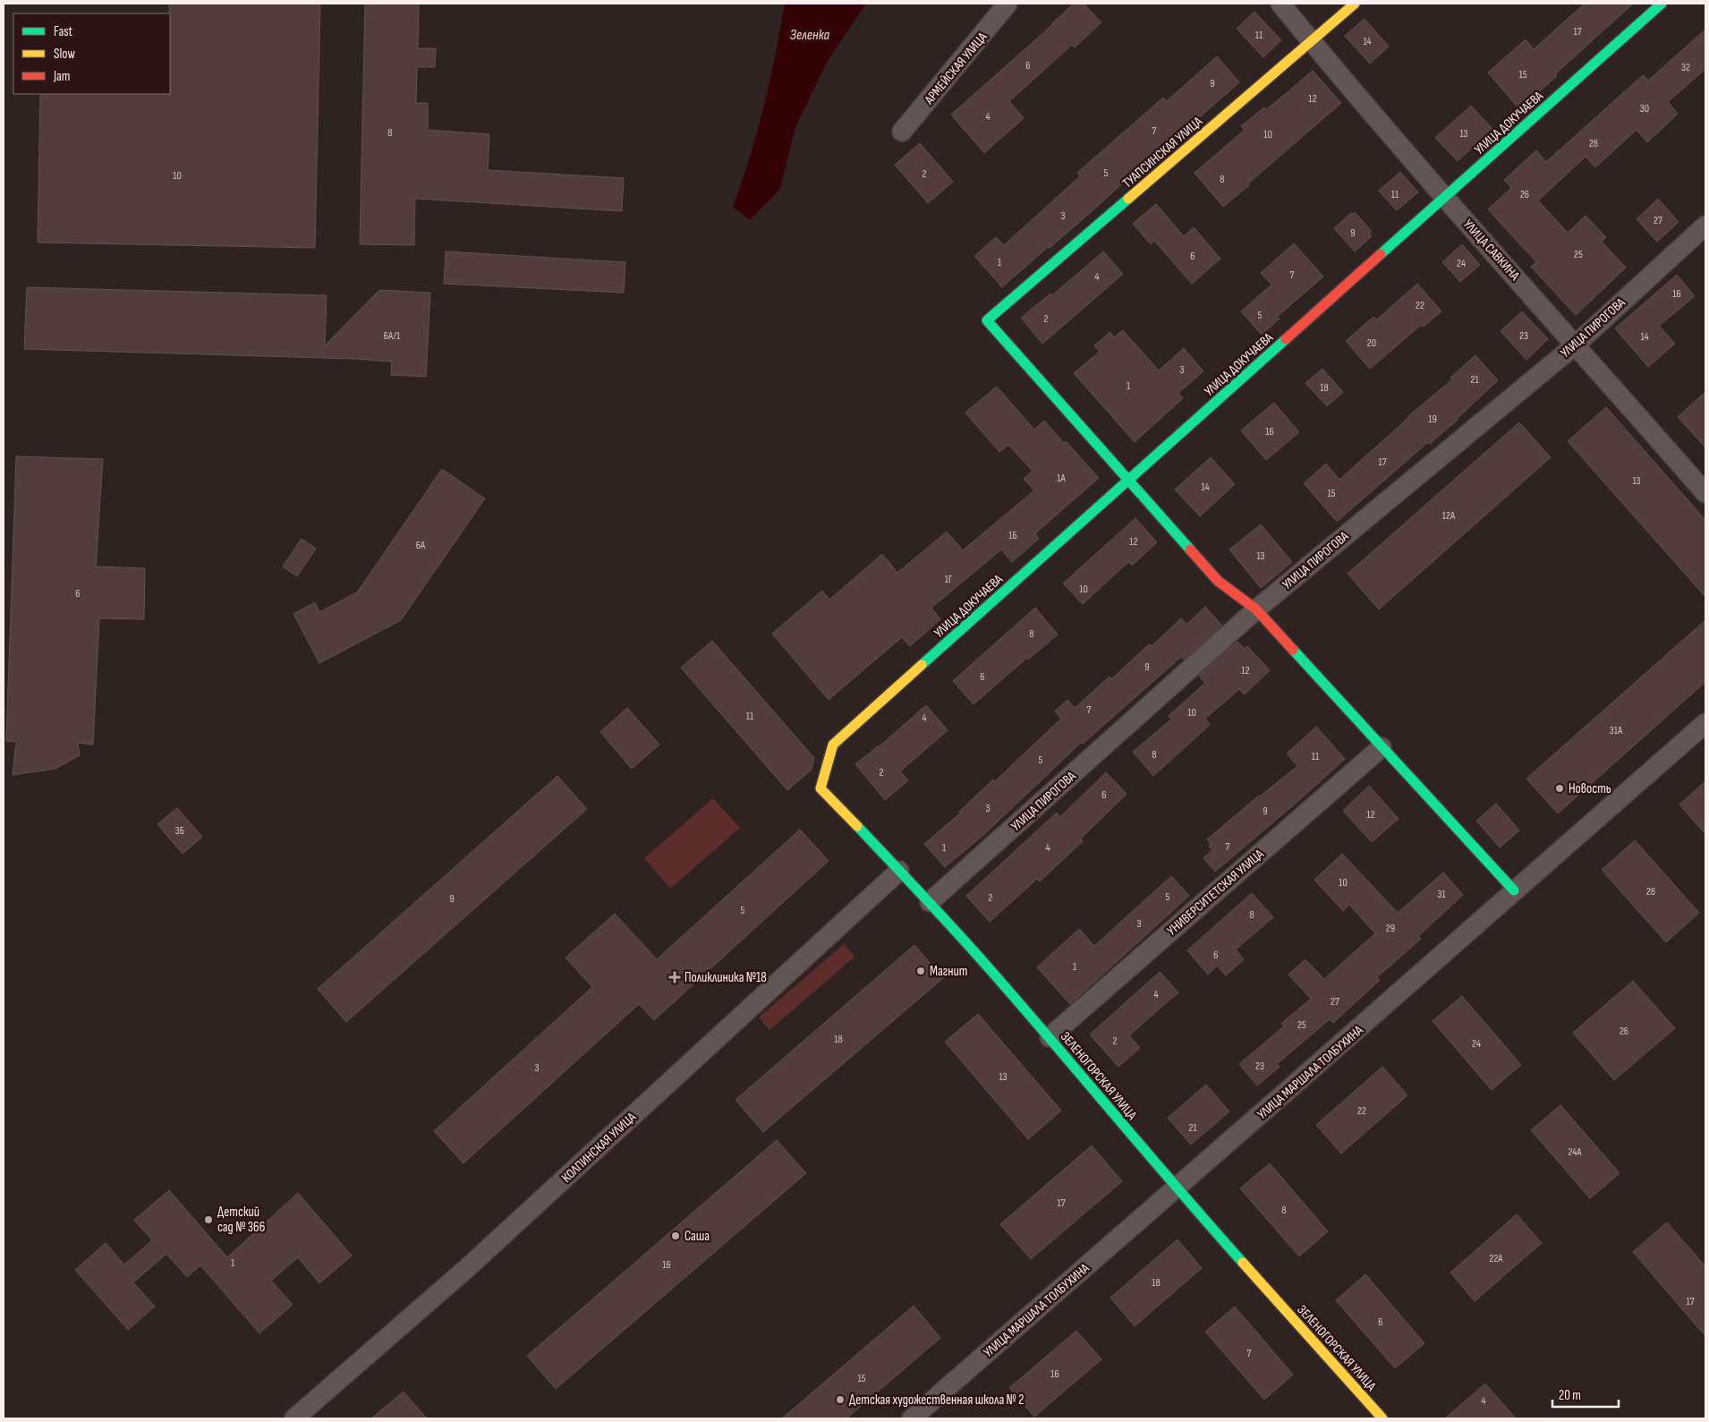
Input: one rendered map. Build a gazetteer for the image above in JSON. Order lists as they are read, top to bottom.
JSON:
{
  "streets": {
    "street": [
      "АРМЕЙСКАЯ УЛИЦА",
      "УЛИЦА ДОКУЧАЕВА",
      "ТУАПСИНСКАЯ УЛИЦА",
      "УЛИЦА САВКИНА",
      "УЛИЦА ПИРОГОВА",
      "УНИВЕРСИТЕТСКАЯ УЛИЦА",
      "УЛИЦА МАРШАЛА ТОЛБУХИНА",
      "ЗЕЛЕНОГОРСКАЯ УЛИЦА",
      "КОЛПИНСКАЯ УЛИЦА"
    ]
  },
  "crossings": [
    ["УЛИЦА ДОКУЧАЕВА", "ТУАПСИНСКАЯ УЛИЦА"],
    ["УЛИЦА ДОКУЧАЕВА", "УЛИЦА САВКИНА"],
    ["УЛИЦА ДОКУЧАЕВА", "ЗЕЛЕНОГОРСКАЯ УЛИЦА"],
    ["ТУАПСИНСКАЯ УЛИЦА", "УЛИЦА САВКИНА"],
    ["УЛИЦА САВКИНА", "УЛИЦА ПИРОГОВА"],
    ["УЛИЦА ПИРОГОВА", "ЗЕЛЕНОГОРСКАЯ УЛИЦА"],
    ["УНИВЕРСИТЕТСКАЯ УЛИЦА", "ЗЕЛЕНОГОРСКАЯ УЛИЦА"],
    ["УЛИЦА МАРШАЛА ТОЛБУХИНА", "ЗЕЛЕНОГОРСКАЯ УЛИЦА"],
    ["ЗЕЛЕНОГОРСКАЯ УЛИЦА", "КОЛПИНСКАЯ УЛИЦА"]
  ],
  "water": ["Зеленка"],
  "places": {
    "other": [
      "Новость",
      "Магнит",
      "Детский сад № 366",
      "Саша",
      "Детская художественная школа № 2"
    ],
    "health": ["Поликлиника №18"]
  },
  "house_numbers": [
    "17",
    "11",
    "14",
    "6",
    "32",
    "15",
    "9",
    "12",
    "30",
    "4",
    "7",
    "8",
    "13",
    "10",
    "28",
    "5",
    "2",
    "10",
    "8",
    "11",
    "26",
    "3",
    "27",
    "9",
    "25",
    "6",
    "1",
    "24",
    "7",
    "4",
    "16",
    "22",
    "5",
    "2",
    "6А/1",
    "23",
    "14",
    "20",
    "3",
    "21",
    "1",
    "18",
    "19",
    "16",
    "17",
    "1А",
    "13",
    "14",
    "15",
    "12А",
    "1Б",
    "12",
    "6А",
    "13",
    "1Г",
    "10",
    "6",
    "8",
    "9",
    "12",
    "6",
    "7",
    "10",
    "11",
    "4",
    "31А",
    "8",
    "11",
    "5",
    "2",
    "6",
    "3",
    "9",
    "12",
    "3Б",
    "7",
    "1",
    "4",
    "10",
    "28",
    "31",
    "5",
    "2",
    "9",
    "5",
    "8",
    "3",
    "29",
    "6",
    "1",
    "4",
    "27",
    "25",
    "26",
    "18",
    "2",
    "24",
    "23",
    "3",
    "13",
    "22",
    "21",
    "24А",
    "17",
    "8",
    "22А",
    "1",
    "16",
    "18",
    "17",
    "6",
    "7",
    "16",
    "15",
    "4"
  ],
  "legend": ["Fast", "Slow", "Jam"],
  "scale_bar": "20 m"
}
